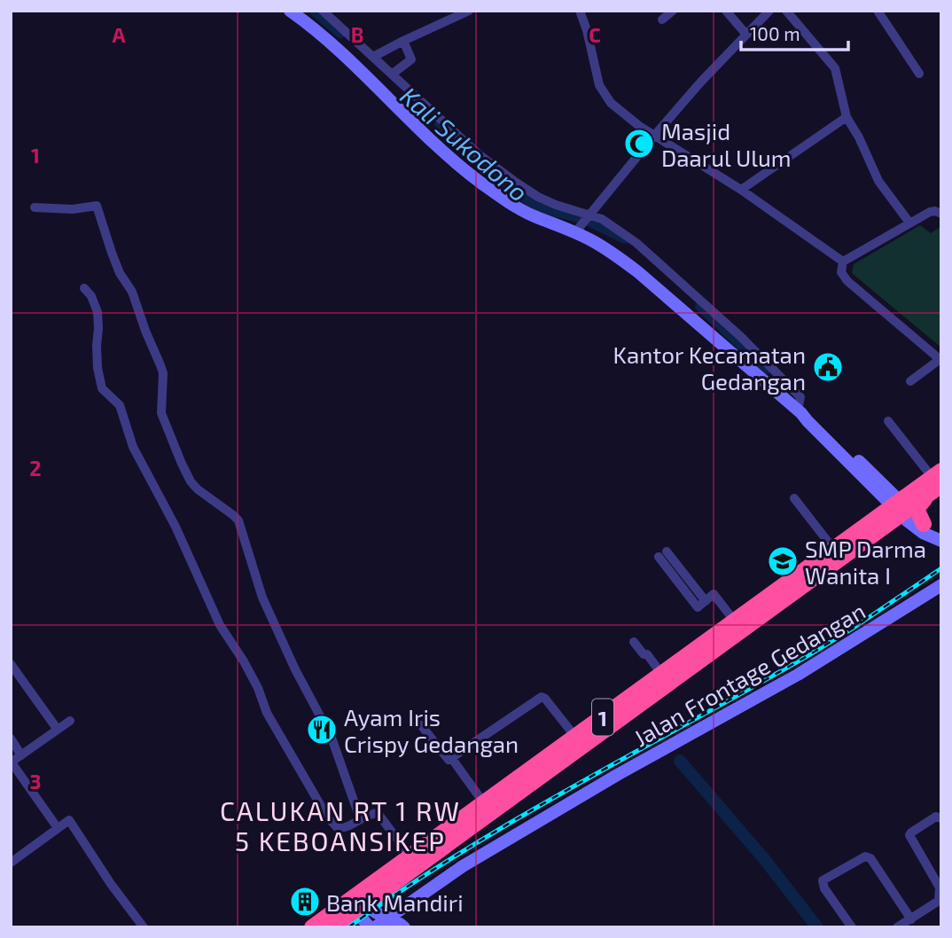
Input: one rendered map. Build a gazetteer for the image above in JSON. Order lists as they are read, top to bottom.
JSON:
{
  "streets": {
    "highway": ["1"],
    "street": ["Jalan Frontage Gedangan"]
  },
  "districts": ["CALUKAN RT 1 RW 5 KEBOANSIKEP"],
  "water": ["Kali Sukodono"],
  "places": {
    "mosque": ["Masjid Daarul Ulum"],
    "public building": ["Kantor Kecamatan Gedangan"],
    "school or university": ["SMP Darma Wanita I"],
    "restaurant": ["Ayam Iris Crispy Gedangan"],
    "building": ["Bank Mandiri"]
  },
  "scale_bar": "100 m",
  "grid": {
    "columns": ["A", "B", "C"],
    "rows": ["1", "2", "3"]
  }
}
